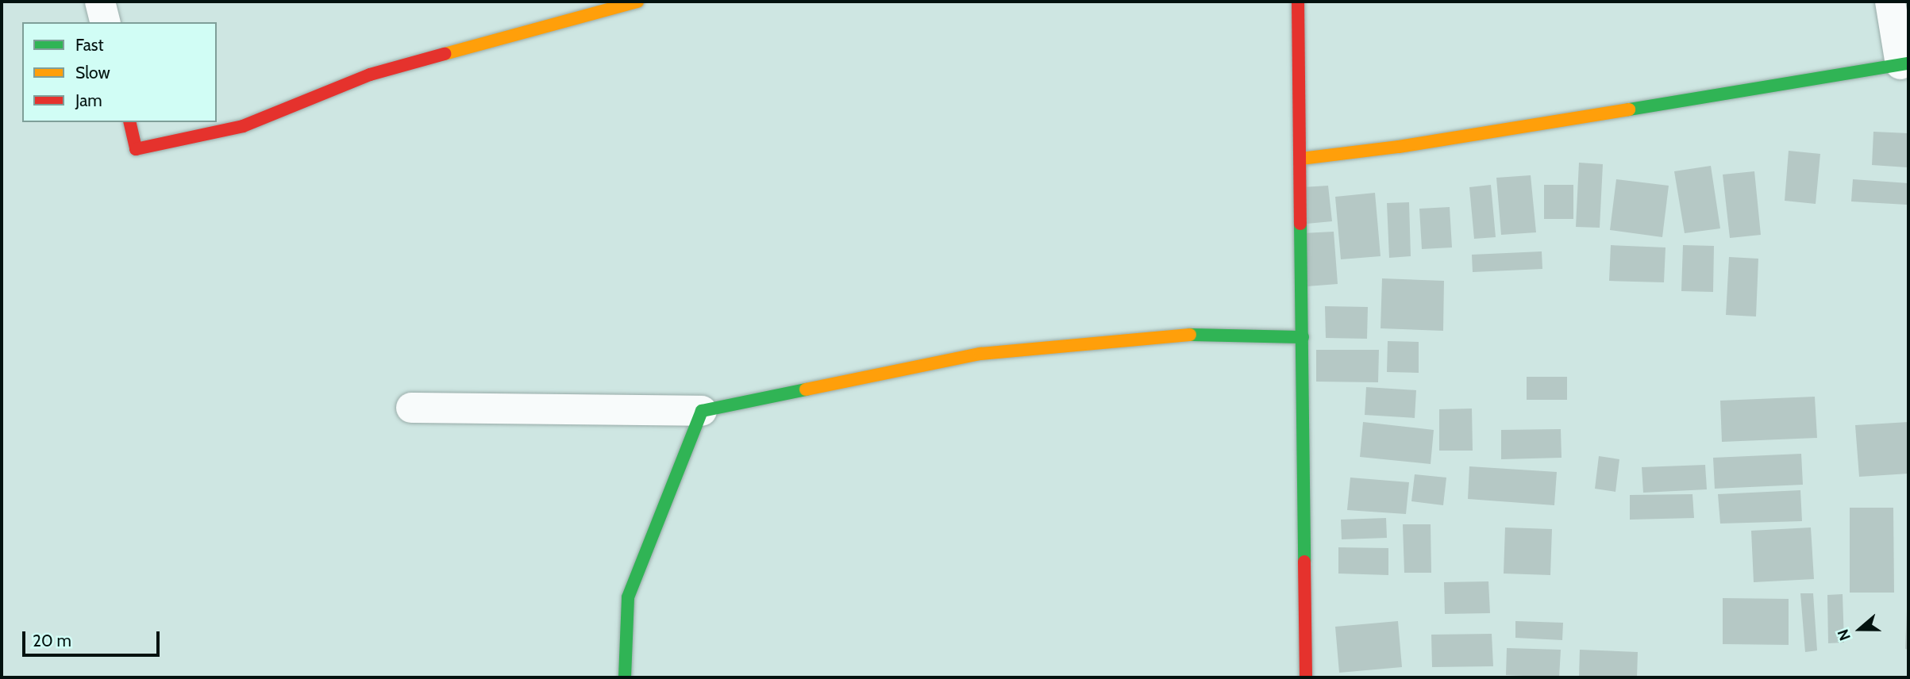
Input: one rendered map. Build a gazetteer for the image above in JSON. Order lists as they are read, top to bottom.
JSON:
{
  "legend": ["Fast", "Slow", "Jam"],
  "scale_bar": "20 m",
  "north": "left"
}
